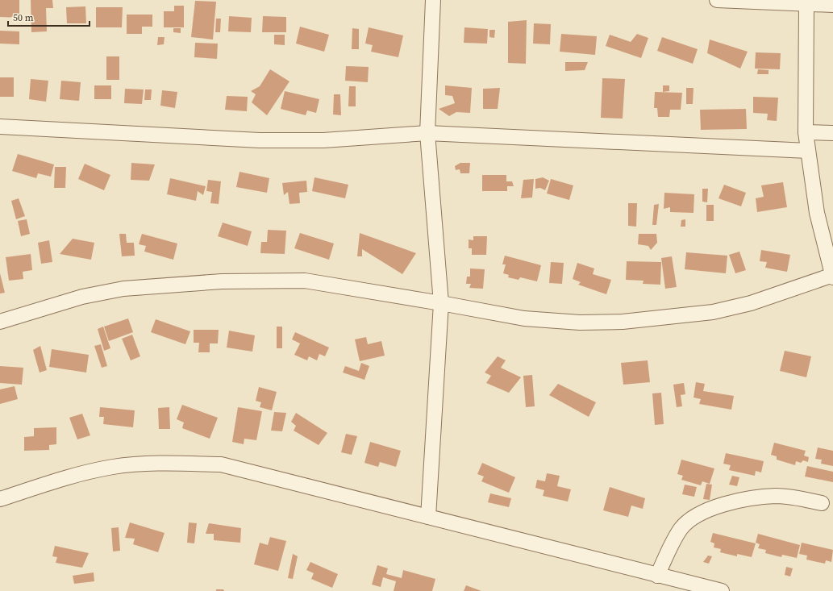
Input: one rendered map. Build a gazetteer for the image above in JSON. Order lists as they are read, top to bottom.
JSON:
{
  "scale_bar": "50 m"
}
